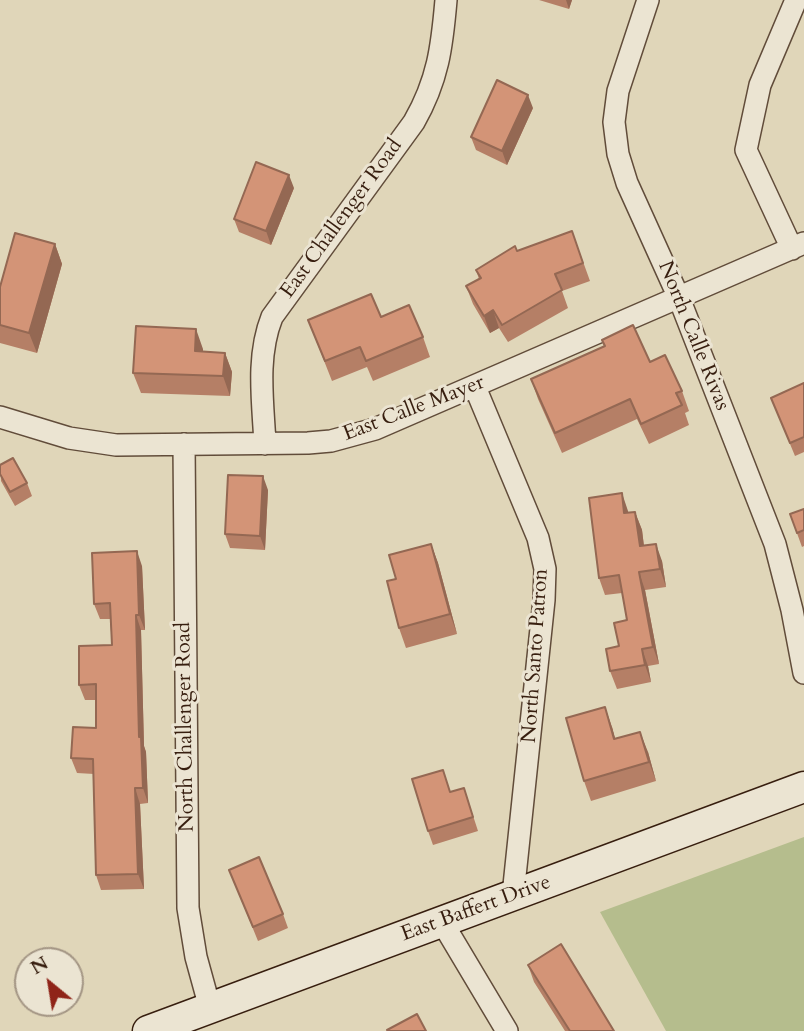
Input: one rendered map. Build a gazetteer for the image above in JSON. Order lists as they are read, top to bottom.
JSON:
{
  "streets": {
    "street": [
      "East Challenger Road",
      "North Calle Rivas",
      "East Calle Mayer",
      "North Santo Patron",
      "North Challenger Road",
      "East Baffert Drive"
    ]
  },
  "crossings": [
    ["East Challenger Road", "East Calle Mayer"],
    ["North Calle Rivas", "East Calle Mayer"],
    ["East Calle Mayer", "North Santo Patron"],
    ["East Calle Mayer", "North Challenger Road"],
    ["North Santo Patron", "East Baffert Drive"],
    ["North Challenger Road", "East Baffert Drive"]
  ],
  "north": "top left"
}
